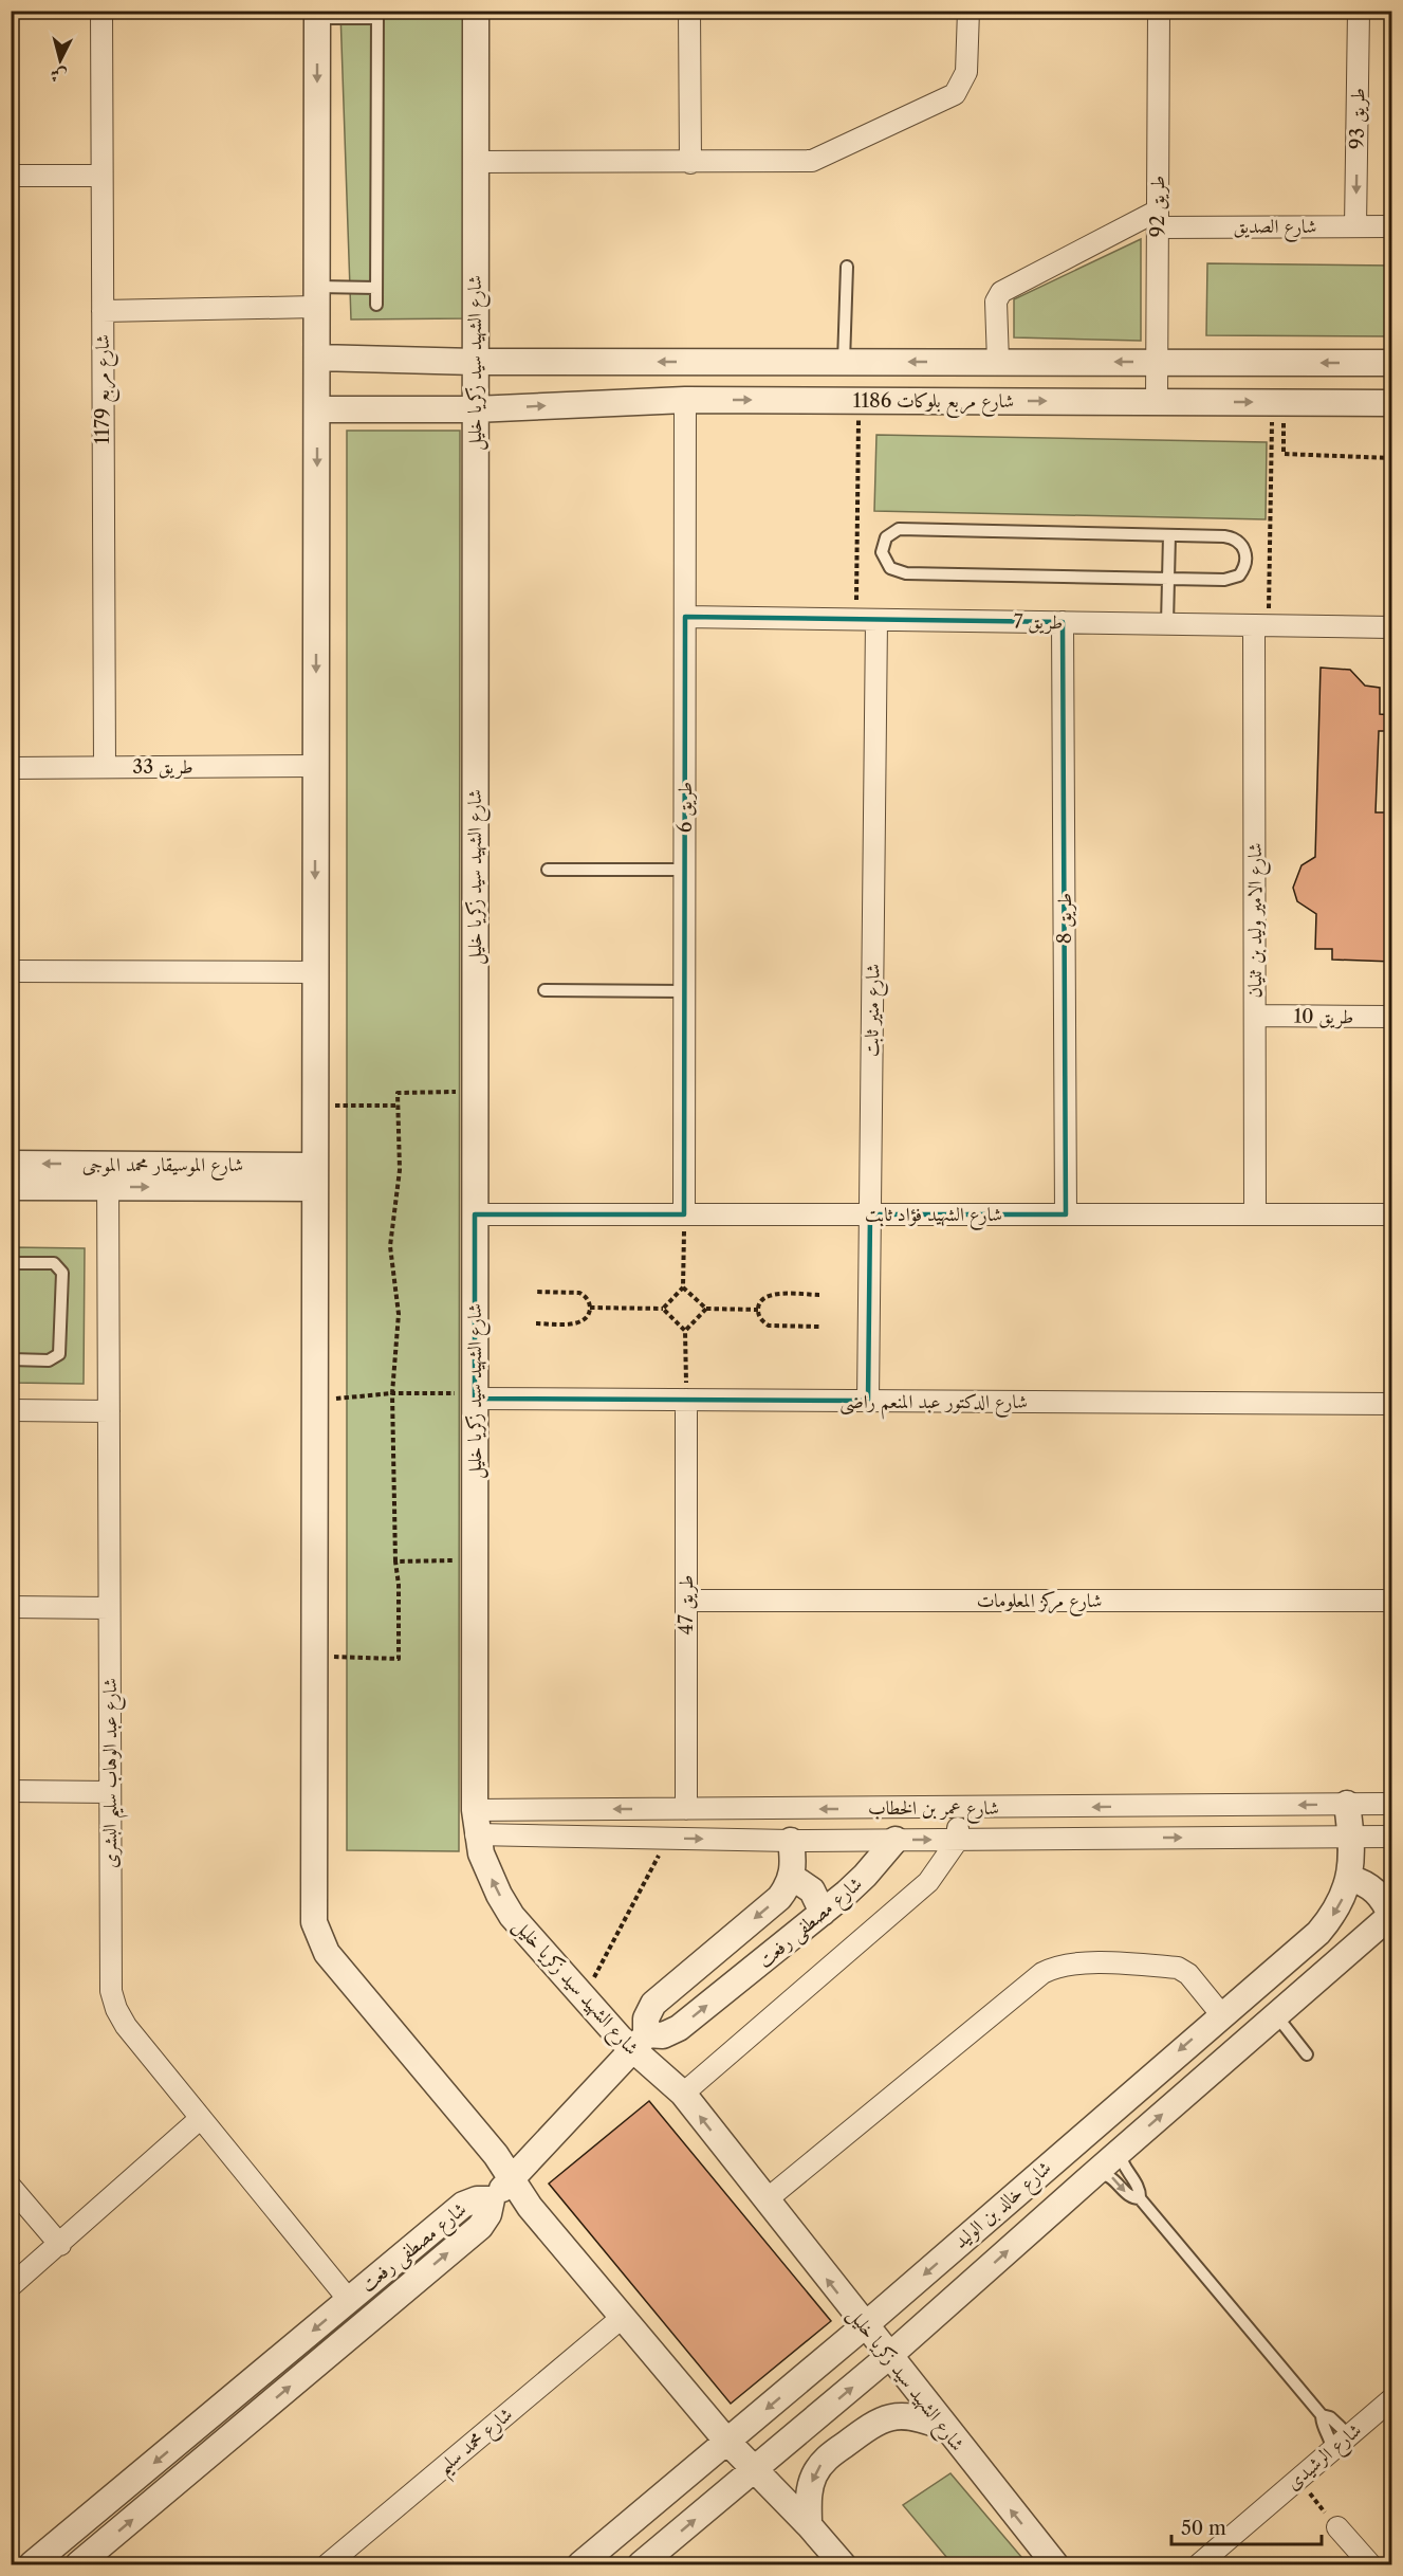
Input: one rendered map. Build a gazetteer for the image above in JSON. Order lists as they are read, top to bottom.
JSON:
{
  "streets": {
    "street": [
      "طريق 93",
      "طريق 92",
      "شارع الصديق",
      "شارع الشهيد سيد زكريا خليل",
      "شارع مربع 1179",
      "شارع مربع بلوكات 1186",
      "طريق 7",
      "طريق 33",
      "طريق 6",
      "طريق 8",
      "شارع الامير وليد بن ثنيان",
      "شارع منير ثابت",
      "طريق 10",
      "شارع الموسيقار محمد الموجى",
      "شارع الشهيد فؤاد ثابت",
      "شارع الدكتور عبد المنعم راضى",
      "شارع مركز المعلومات",
      "طريق 47",
      "شارع عبد الوهاب سليم البشرى",
      "شارع عمر بن الخطاب",
      "شارع مصطفى رفعت",
      "شارع خالد بن الوليد",
      "شارع محمد سليم",
      "شارع الرشيدى"
    ]
  },
  "crossings": [
    ["طريق 93", "شارع الصديق"],
    ["طريق 92", "شارع الصديق"],
    ["طريق 92", "شارع مربع بلوكات 1186"],
    ["شارع الشهيد سيد زكريا خليل", "شارع مربع بلوكات 1186"],
    ["شارع الشهيد سيد زكريا خليل", "شارع الشهيد فؤاد ثابت"],
    ["شارع الشهيد سيد زكريا خليل", "شارع الدكتور عبد المنعم راضى"],
    ["شارع الشهيد سيد زكريا خليل", "شارع عمر بن الخطاب"],
    ["شارع الشهيد سيد زكريا خليل", "شارع مصطفى رفعت"],
    ["شارع الشهيد سيد زكريا خليل", "شارع خالد بن الوليد"],
    ["شارع مربع 1179", "طريق 33"],
    ["شارع مربع بلوكات 1186", "طريق 6"],
    ["طريق 7", "طريق 6"],
    ["طريق 7", "طريق 8"],
    ["طريق 7", "شارع الامير وليد بن ثنيان"],
    ["طريق 7", "شارع منير ثابت"],
    ["طريق 6", "شارع الشهيد فؤاد ثابت"],
    ["طريق 8", "شارع الشهيد فؤاد ثابت"],
    ["شارع الامير وليد بن ثنيان", "طريق 10"],
    ["شارع الامير وليد بن ثنيان", "شارع الشهيد فؤاد ثابت"],
    ["شارع منير ثابت", "شارع الشهيد فؤاد ثابت"],
    ["شارع منير ثابت", "شارع الدكتور عبد المنعم راضى"],
    ["شارع الموسيقار محمد الموجى", "شارع عبد الوهاب سليم البشرى"],
    ["شارع الدكتور عبد المنعم راضى", "طريق 47"],
    ["شارع مركز المعلومات", "طريق 47"],
    ["طريق 47", "شارع عمر بن الخطاب"],
    ["شارع عبد الوهاب سليم البشرى", "شارع مصطفى رفعت"],
    ["شارع عمر بن الخطاب", "شارع مصطفى رفعت"],
    ["شارع عمر بن الخطاب", "شارع خالد بن الوليد"]
  ],
  "one_way": ["طريق 93"],
  "scale_bar": "50 m",
  "north": "bottom"
}
